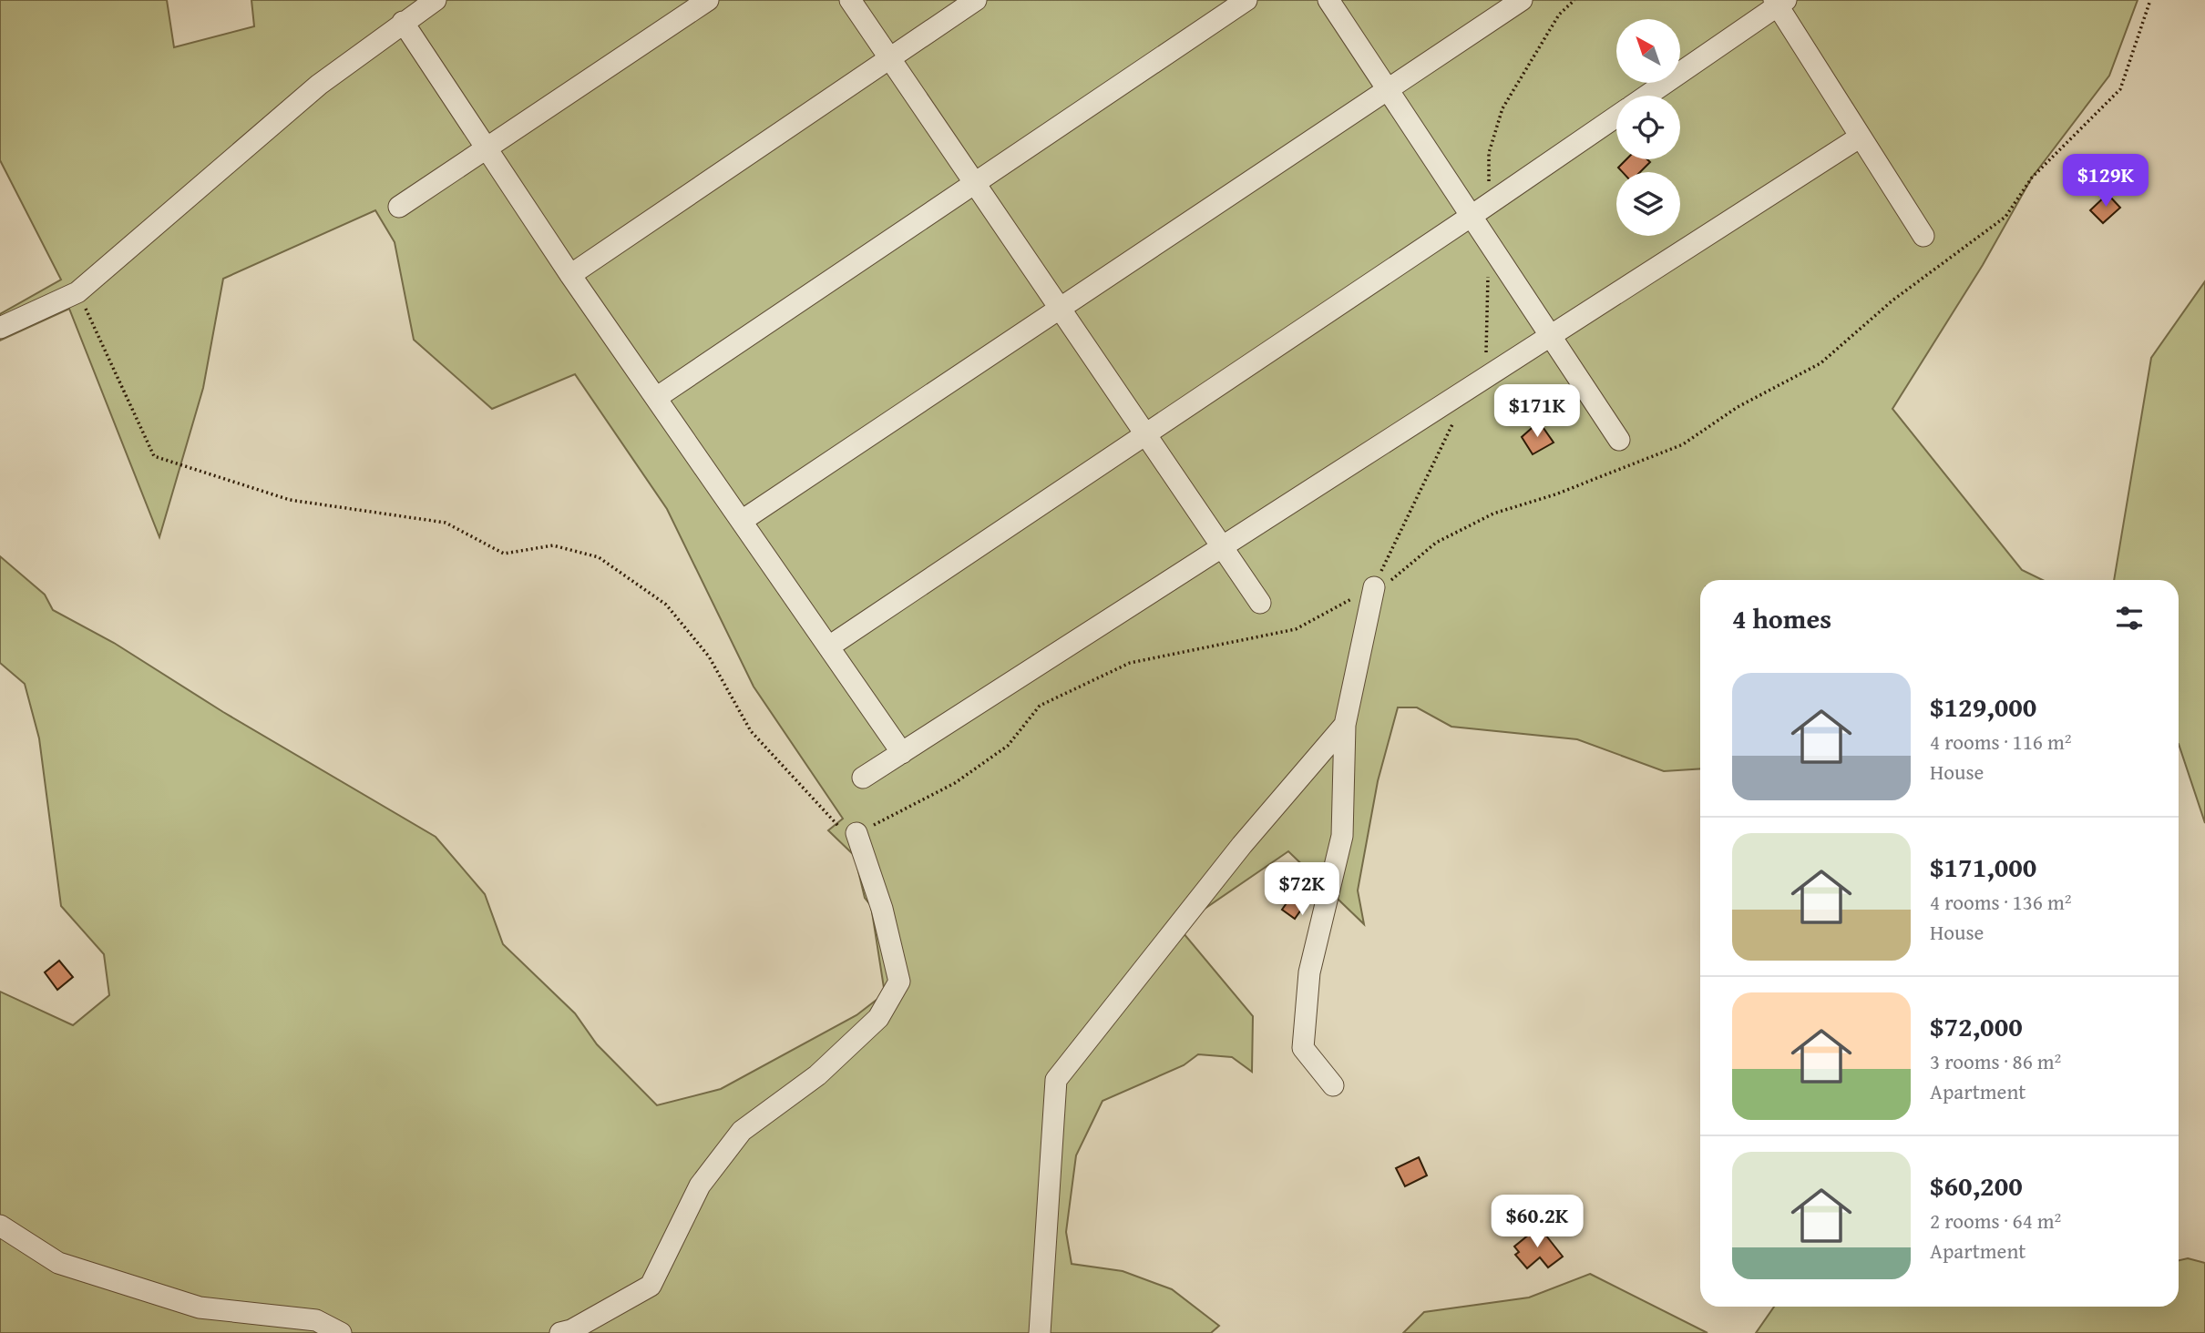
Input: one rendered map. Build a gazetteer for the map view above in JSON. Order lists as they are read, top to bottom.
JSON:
{
  "north": "top left",
  "page": {
    "price": [
      "$129K",
      "$171K",
      "$72K",
      "$60.2K"
    ],
    "heading": "4 homes",
    "list": [
      {
        "name": "$129,000",
        "note": "4 rooms · 116 m² · House"
      },
      {
        "name": "$171,000",
        "note": "4 rooms · 136 m² · House"
      },
      {
        "name": "$72,000",
        "note": "3 rooms · 86 m² · Apartment"
      },
      {
        "name": "$60,200",
        "note": "2 rooms · 64 m² · Apartment"
      }
    ]
  }
}
